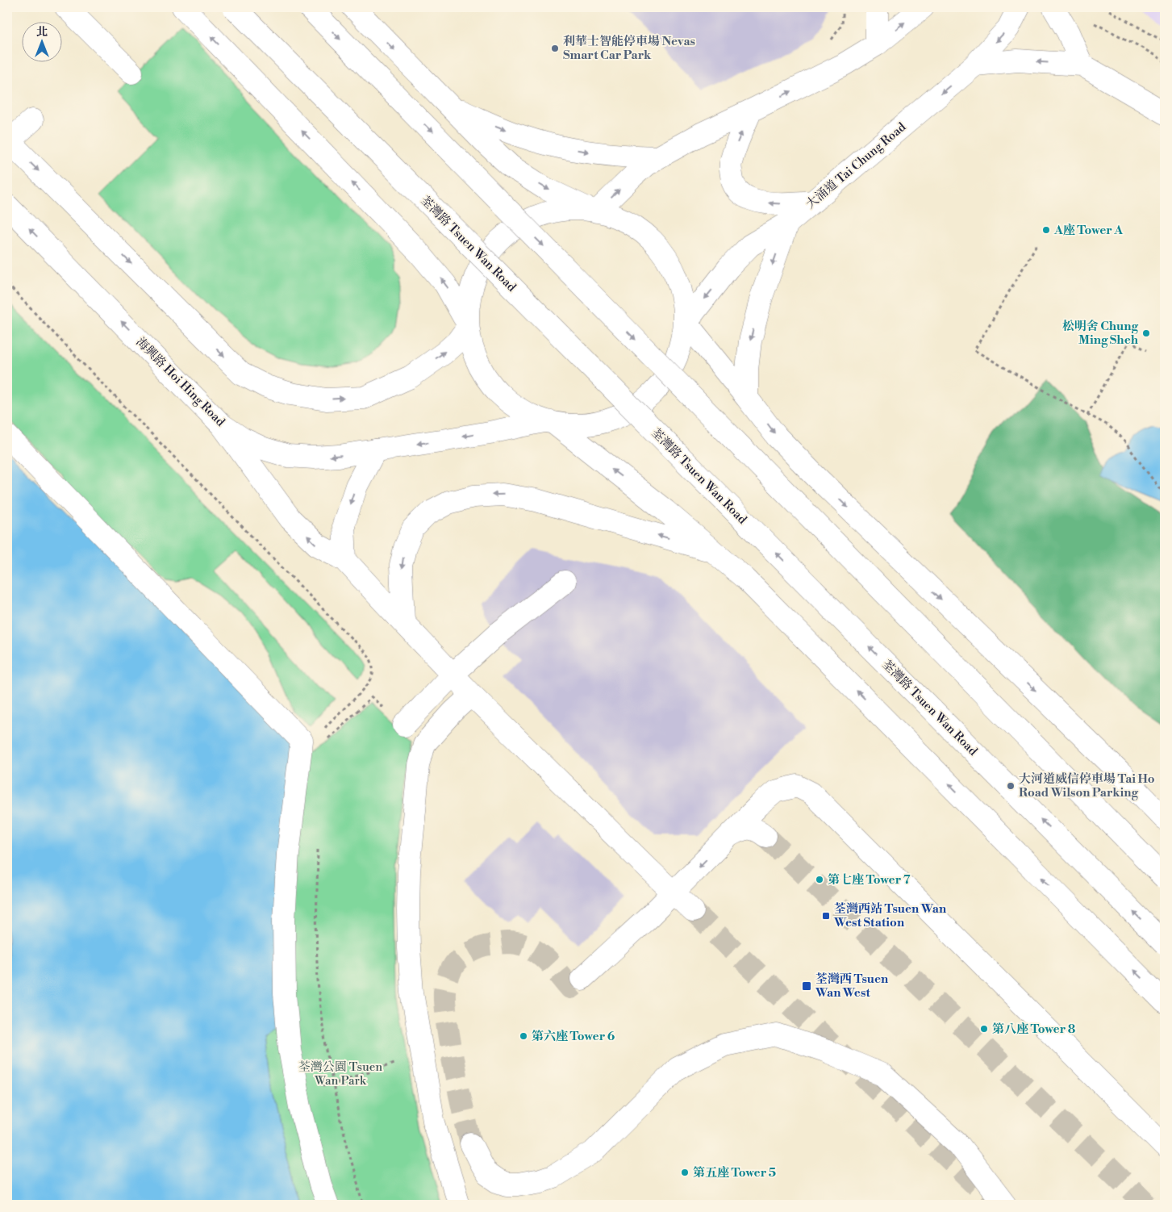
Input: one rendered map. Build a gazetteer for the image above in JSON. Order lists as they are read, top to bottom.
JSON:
{
  "streets": {
    "main road": ["大涌道 Tai Chung Road", "荃灣路 Tsuen Wan Road", "海興路 Hoi Hing Road"]
  },
  "crossings": [
    ["大涌道 Tai Chung Road", "海興路 Hoi Hing Road"]
  ],
  "one_way": ["海興路 Hoi Hing Road"],
  "parks": ["荃灣公園 Tsuen Wan Park"],
  "places": {
    "other": [
      "利華士智能停車場 Nevas Smart Car Park",
      "A座 Tower A",
      "松明舍 Chung Ming Sheh",
      "大河道威信停車場 Tai Ho Road Wilson Parking",
      "第七座 Tower 7",
      "第八座 Tower 8",
      "第六座 Tower 6",
      "第五座 Tower 5"
    ],
    "transit": ["荃灣西站 Tsuen Wan West Station", "荃灣西 Tsuen Wan West"]
  },
  "north": "top"
}
